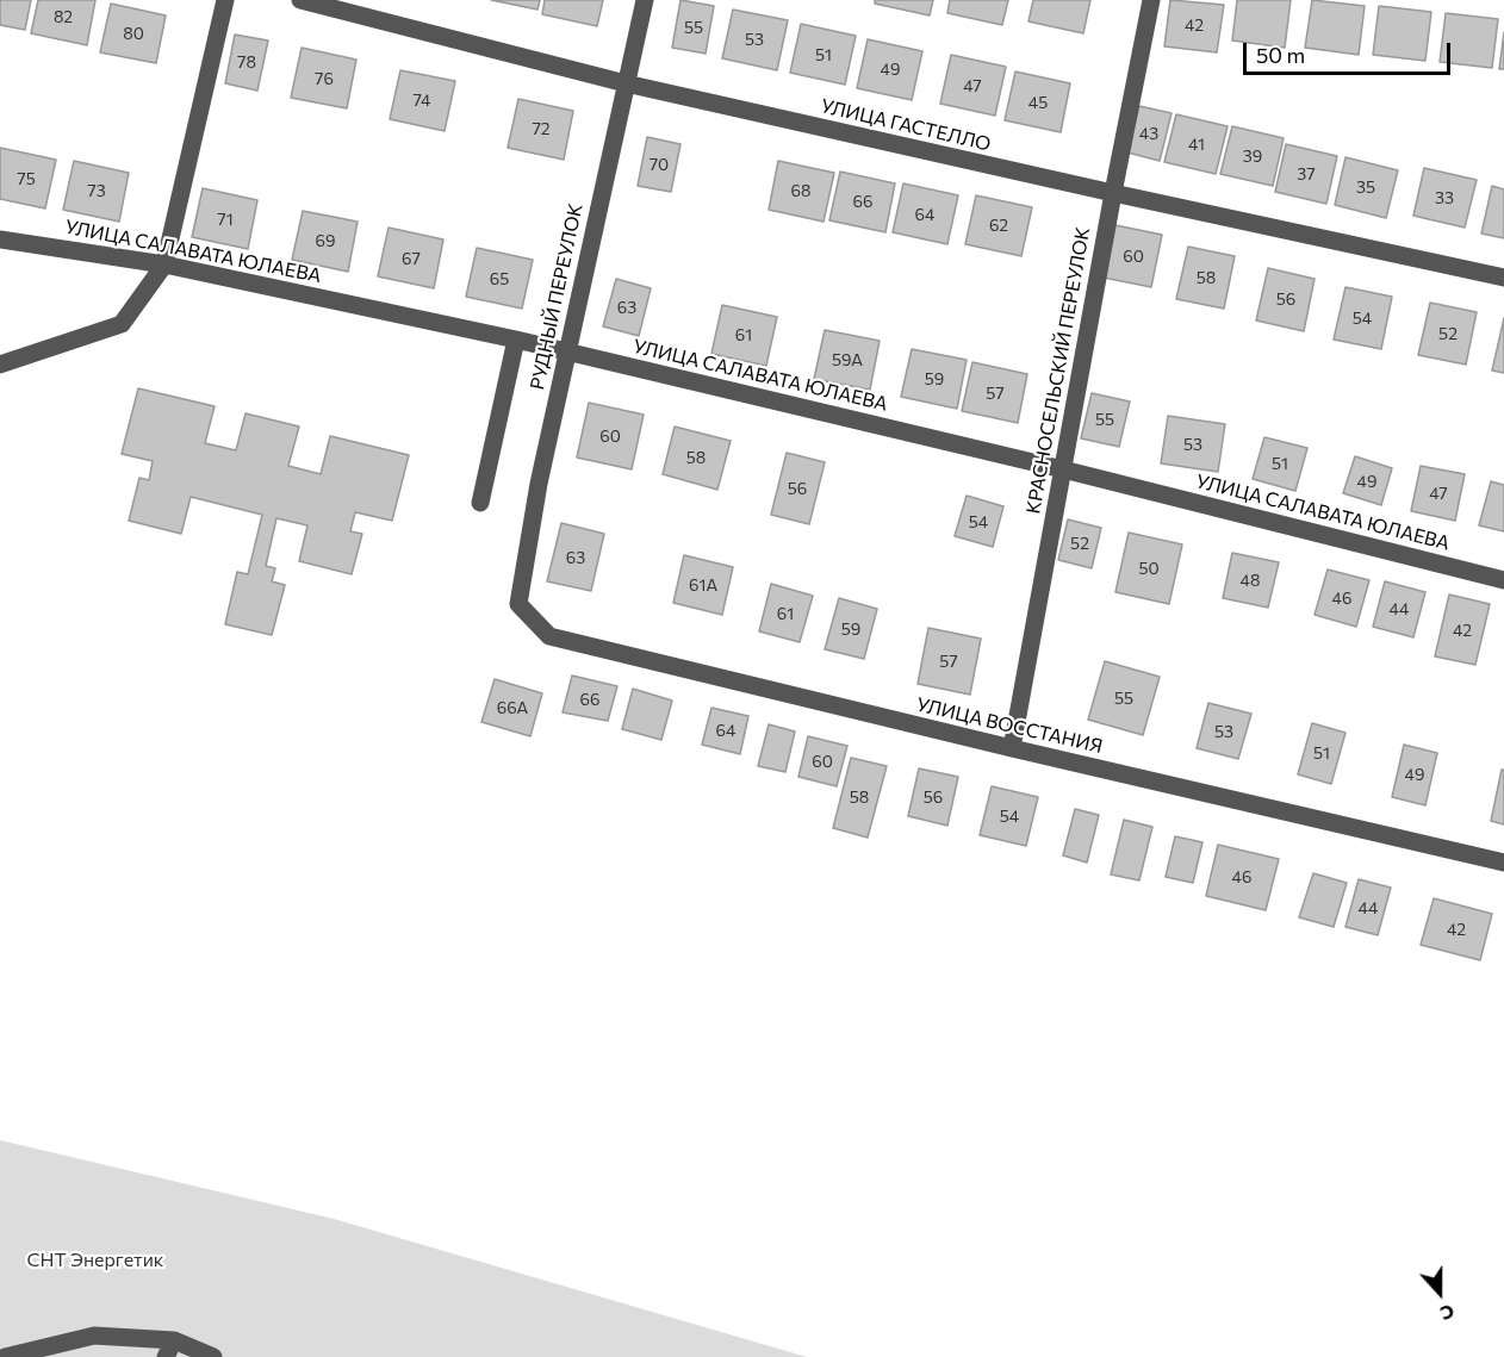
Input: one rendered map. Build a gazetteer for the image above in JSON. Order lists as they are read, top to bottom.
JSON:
{
  "streets": {
    "street": [
      "УЛИЦА ГАСТЕЛЛО",
      "УЛИЦА САЛАВАТА ЮЛАЕВА",
      "РУДНЫЙ ПЕРЕУЛОК",
      "КРАСНОСЕЛЬСКИЙ ПЕРЕУЛОК",
      "УЛИЦА ВОССТАНИЯ"
    ]
  },
  "crossings": [
    ["УЛИЦА ГАСТЕЛЛО", "РУДНЫЙ ПЕРЕУЛОК"],
    ["УЛИЦА ГАСТЕЛЛО", "КРАСНОСЕЛЬСКИЙ ПЕРЕУЛОК"],
    ["УЛИЦА САЛАВАТА ЮЛАЕВА", "РУДНЫЙ ПЕРЕУЛОК"],
    ["УЛИЦА САЛАВАТА ЮЛАЕВА", "КРАСНОСЕЛЬСКИЙ ПЕРЕУЛОК"],
    ["РУДНЫЙ ПЕРЕУЛОК", "УЛИЦА ВОССТАНИЯ"],
    ["КРАСНОСЕЛЬСКИЙ ПЕРЕУЛОК", "УЛИЦА ВОССТАНИЯ"]
  ],
  "parks": ["СНТ Энергетик"],
  "house_numbers": [
    "82",
    "42",
    "55",
    "80",
    "53",
    "51",
    "78",
    "49",
    "76",
    "47",
    "74",
    "45",
    "72",
    "43",
    "41",
    "39",
    "70",
    "37",
    "75",
    "35",
    "73",
    "68",
    "33",
    "66",
    "64",
    "71",
    "62",
    "69",
    "60",
    "67",
    "58",
    "65",
    "56",
    "63",
    "54",
    "52",
    "61",
    "59А",
    "59",
    "57",
    "55",
    "60",
    "53",
    "58",
    "51",
    "49",
    "56",
    "47",
    "54",
    "52",
    "63",
    "50",
    "48",
    "61А",
    "46",
    "44",
    "61",
    "59",
    "42",
    "57",
    "55",
    "66",
    "66А",
    "64",
    "53",
    "51",
    "60",
    "49",
    "58",
    "56",
    "54",
    "46",
    "44",
    "42"
  ],
  "scale_bar": "50 m",
  "north": "bottom"
}
